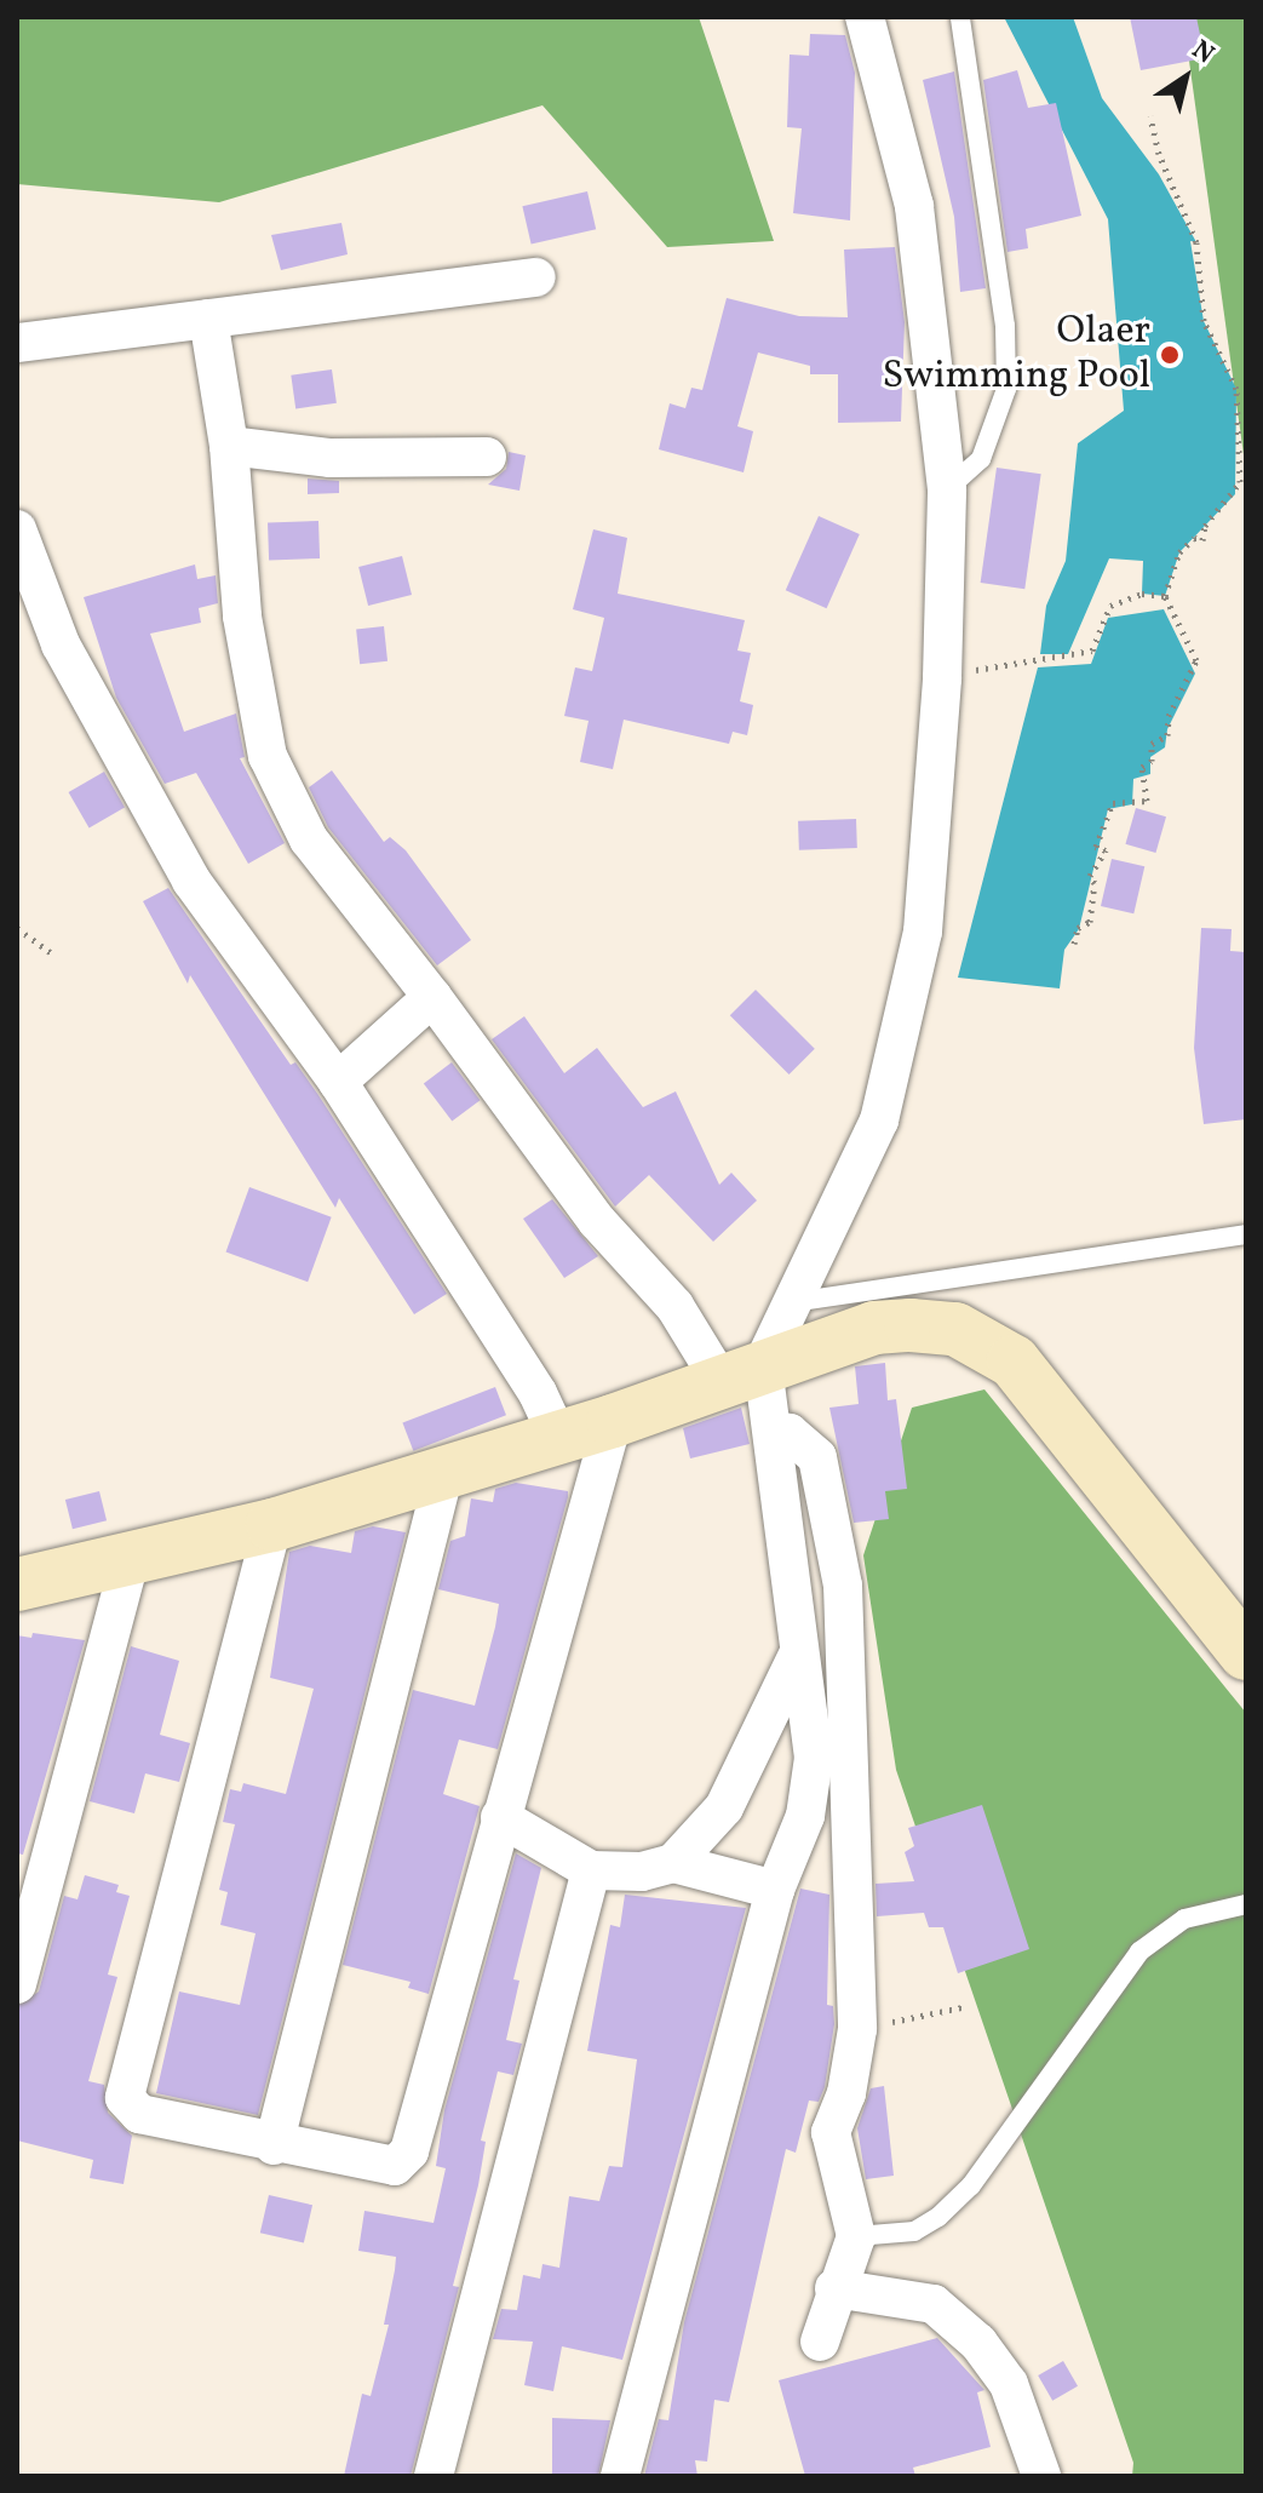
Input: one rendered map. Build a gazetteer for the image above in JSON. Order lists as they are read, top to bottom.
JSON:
{
  "places": ["Olaer Swimming Pool"],
  "north": "top right"
}
